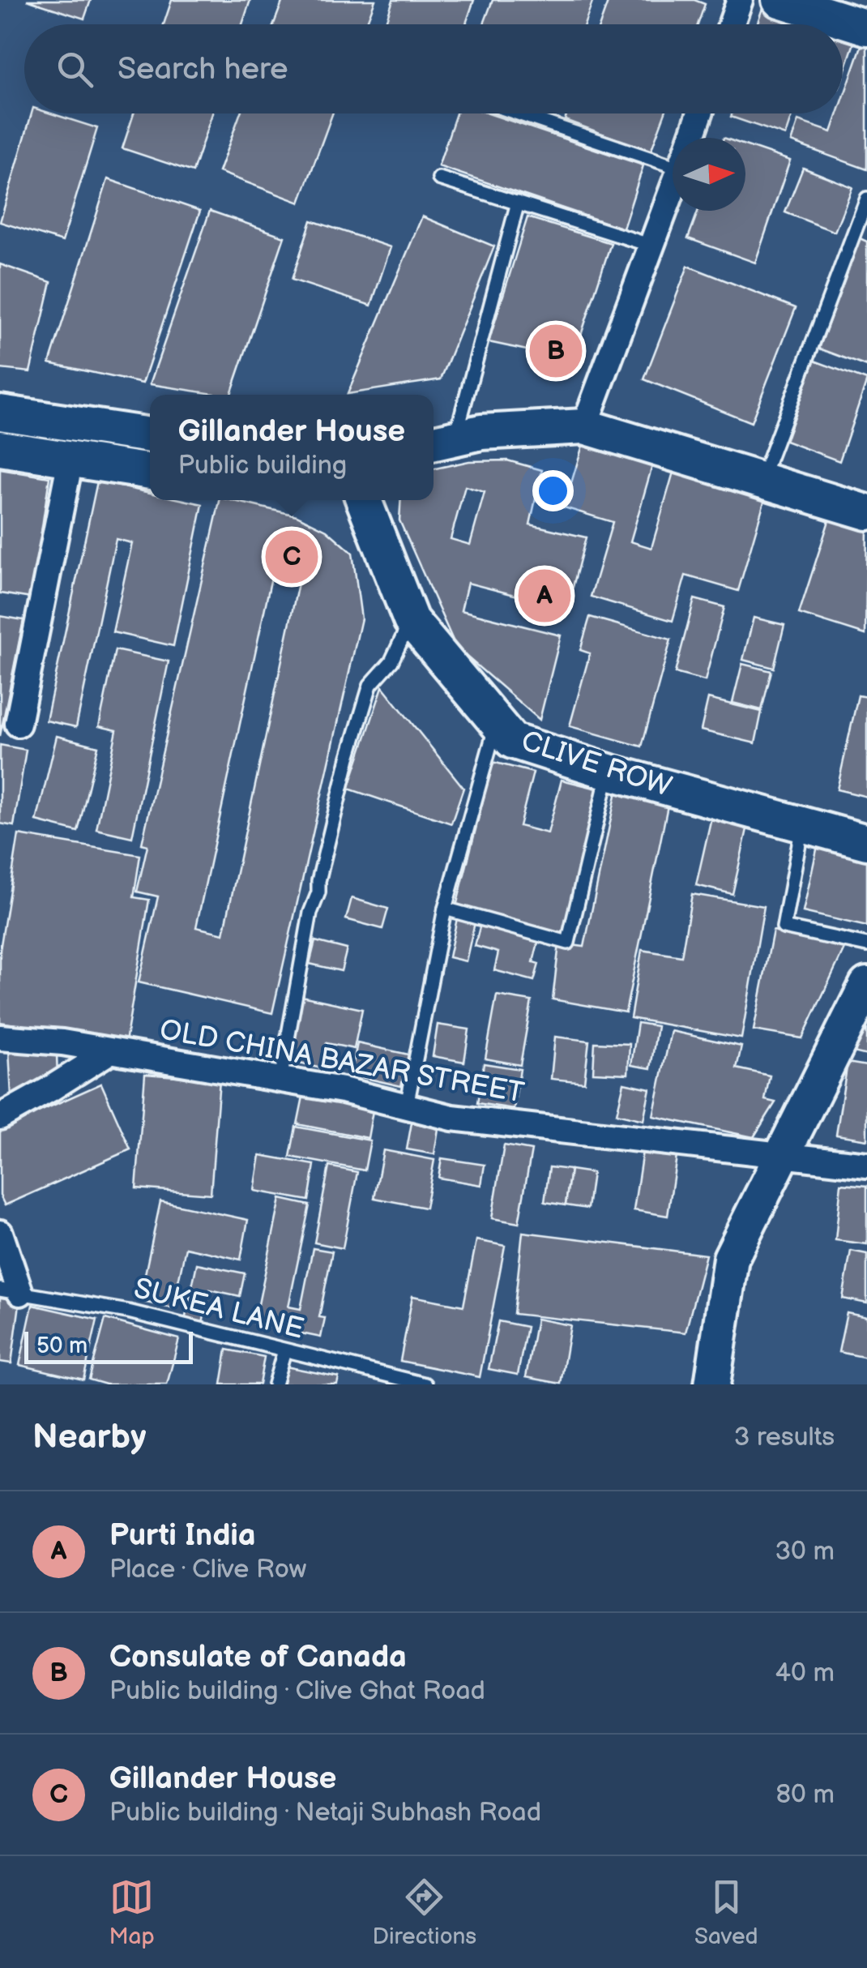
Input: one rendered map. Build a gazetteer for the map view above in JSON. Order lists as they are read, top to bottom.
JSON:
{
  "streets": {
    "main road": ["CLIVE ROW"],
    "street": ["OLD CHINA BAZAR STREET"],
    "lane": ["SUKEA LANE"]
  },
  "scale_bar": "50 m",
  "north": "right",
  "page": {
    "search": "Search here",
    "pins": ["B", "C", "A"],
    "popup": ["Gillander House", "Public building"],
    "scale": "50 m",
    "heading": ["Nearby", "3 results"],
    "list": [
      {
        "mark": "A",
        "name": "Purti India",
        "note": "Place · Clive Row",
        "value": "30 m"
      },
      {
        "mark": "B",
        "name": "Consulate of Canada",
        "note": "Public building · Clive Ghat Road",
        "value": "40 m"
      },
      {
        "mark": "C",
        "name": "Gillander House",
        "note": "Public building · Netaji Subhash Road",
        "value": "80 m"
      }
    ],
    "nav": ["Map", "Directions", "Saved"]
  }
}
